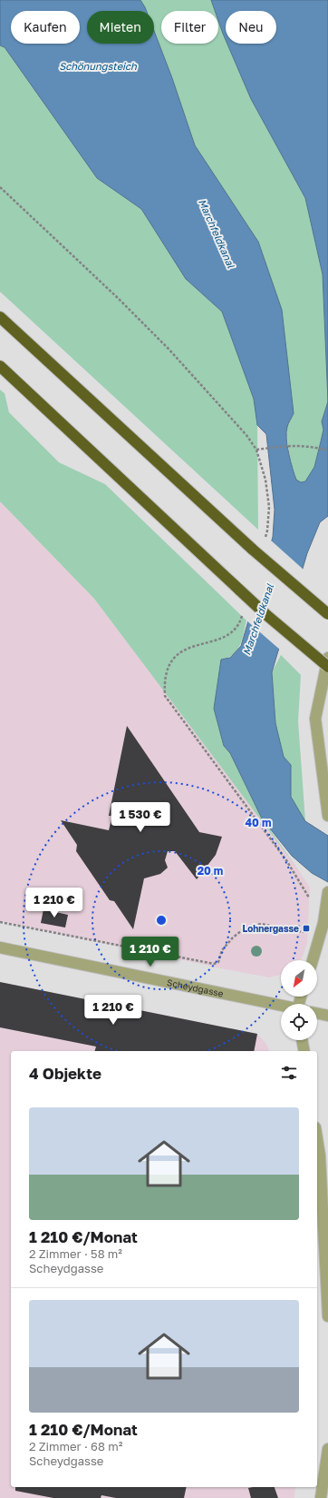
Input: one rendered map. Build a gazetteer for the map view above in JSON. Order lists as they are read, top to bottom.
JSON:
{
  "streets": {
    "street": ["Scheydgasse"]
  },
  "water": ["Schönungsteich", "Marchfeldkanal"],
  "places": {
    "transit": ["Lohnergasse"]
  },
  "north": "bottom left",
  "page": {
    "chip": [
      "Kaufen",
      "Mieten",
      "Filter",
      "Neu"
    ],
    "price": [
      "1 530 €",
      "1 210 €",
      "1 210 €",
      "1 210 €"
    ],
    "heading": "4 Objekte",
    "list": [
      {
        "name": "1 210 €/Monat",
        "note": "2 Zimmer · 58 m² · Scheydgasse"
      },
      {
        "name": "1 210 €/Monat",
        "note": "2 Zimmer · 68 m² · Scheydgasse"
      }
    ]
  },
  "rings": ["40 m", "20 m"]
}
